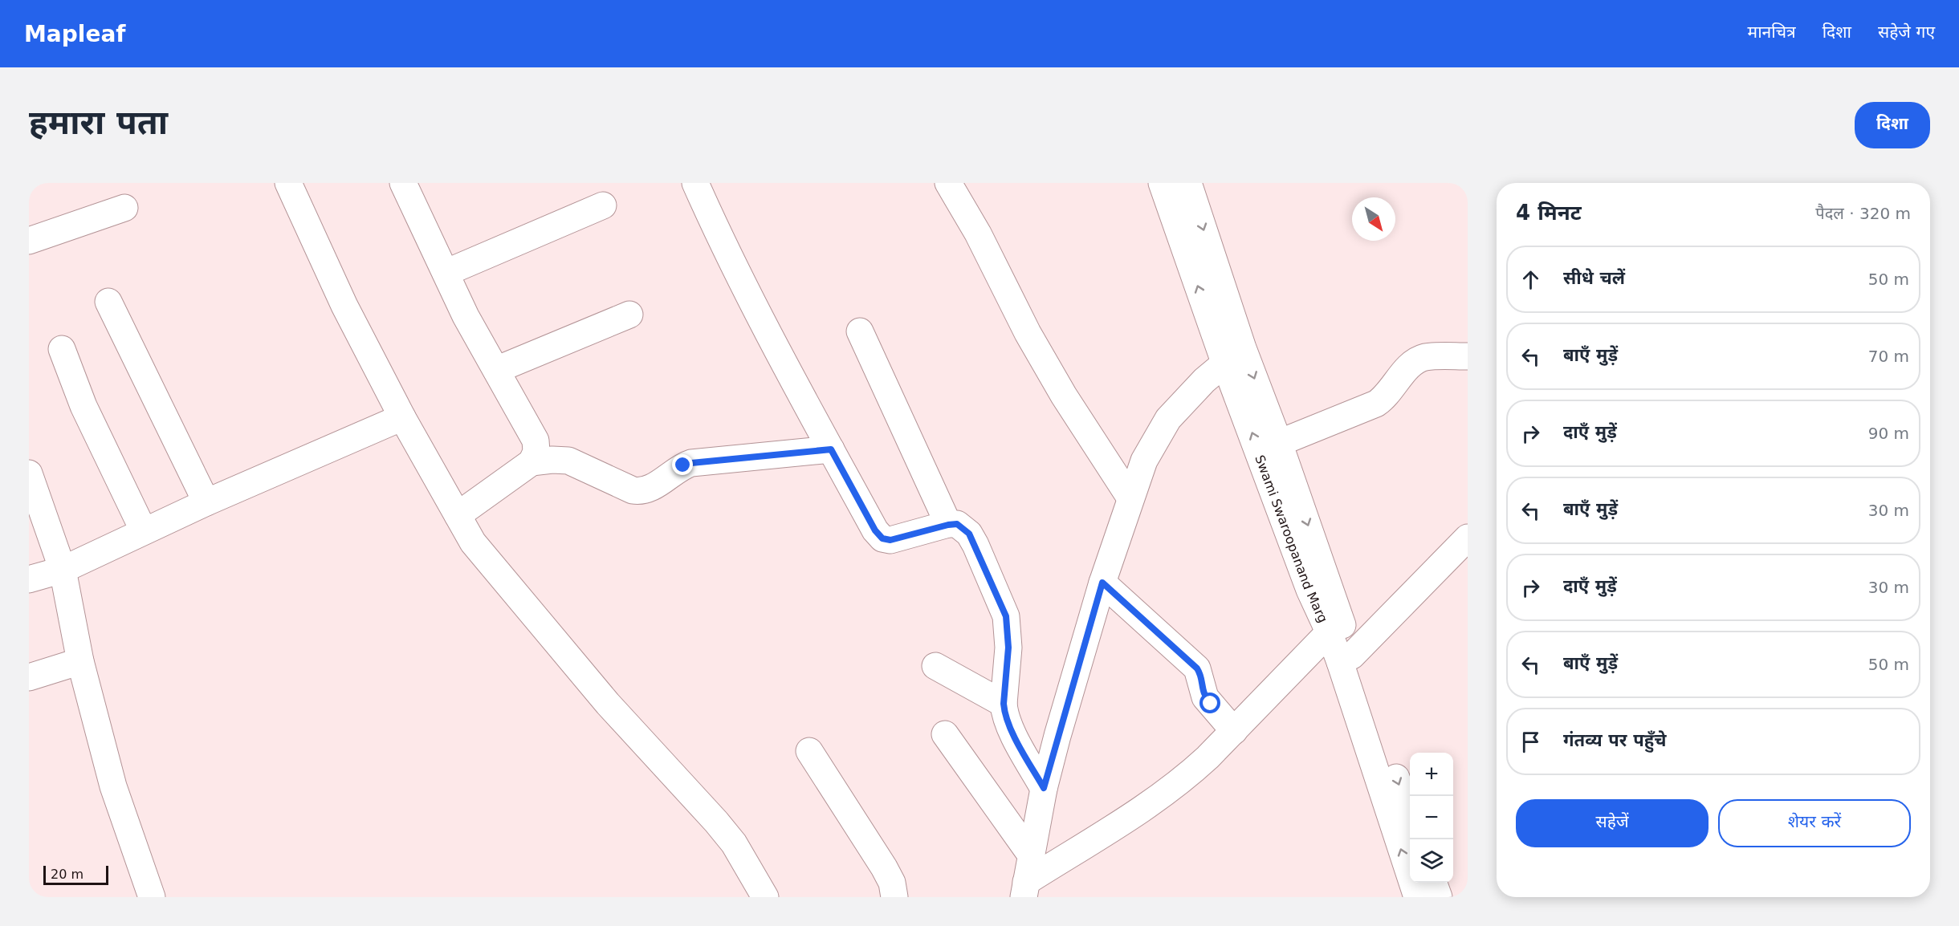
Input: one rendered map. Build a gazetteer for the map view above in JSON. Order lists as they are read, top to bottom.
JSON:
{
  "streets": {
    "street": ["Swami Swaroopanand Marg"]
  },
  "scale_bar": "20 m",
  "north": "bottom right",
  "page": {
    "header": "Mapleaf",
    "nav": ["मानचित्र", "दिशा", "सहेजे गए"],
    "buttons": [
      "दिशा",
      ["सहेजें", "शेयर करें"]
    ],
    "title": "हमारा पता",
    "heading": ["4 मिनट", "पैदल · 320 m"],
    "list": [
      ["सीधे चलें", "50 m"],
      ["बाएँ मुड़ें", "70 m"],
      ["दाएँ मुड़ें", "90 m"],
      ["बाएँ मुड़ें", "30 m"],
      ["दाएँ मुड़ें", "30 m"],
      ["बाएँ मुड़ें", "50 m"],
      "गंतव्य पर पहुँचे"
    ],
    "map_buttons": ["+", "−"],
    "scale": "20 m"
  }
}
